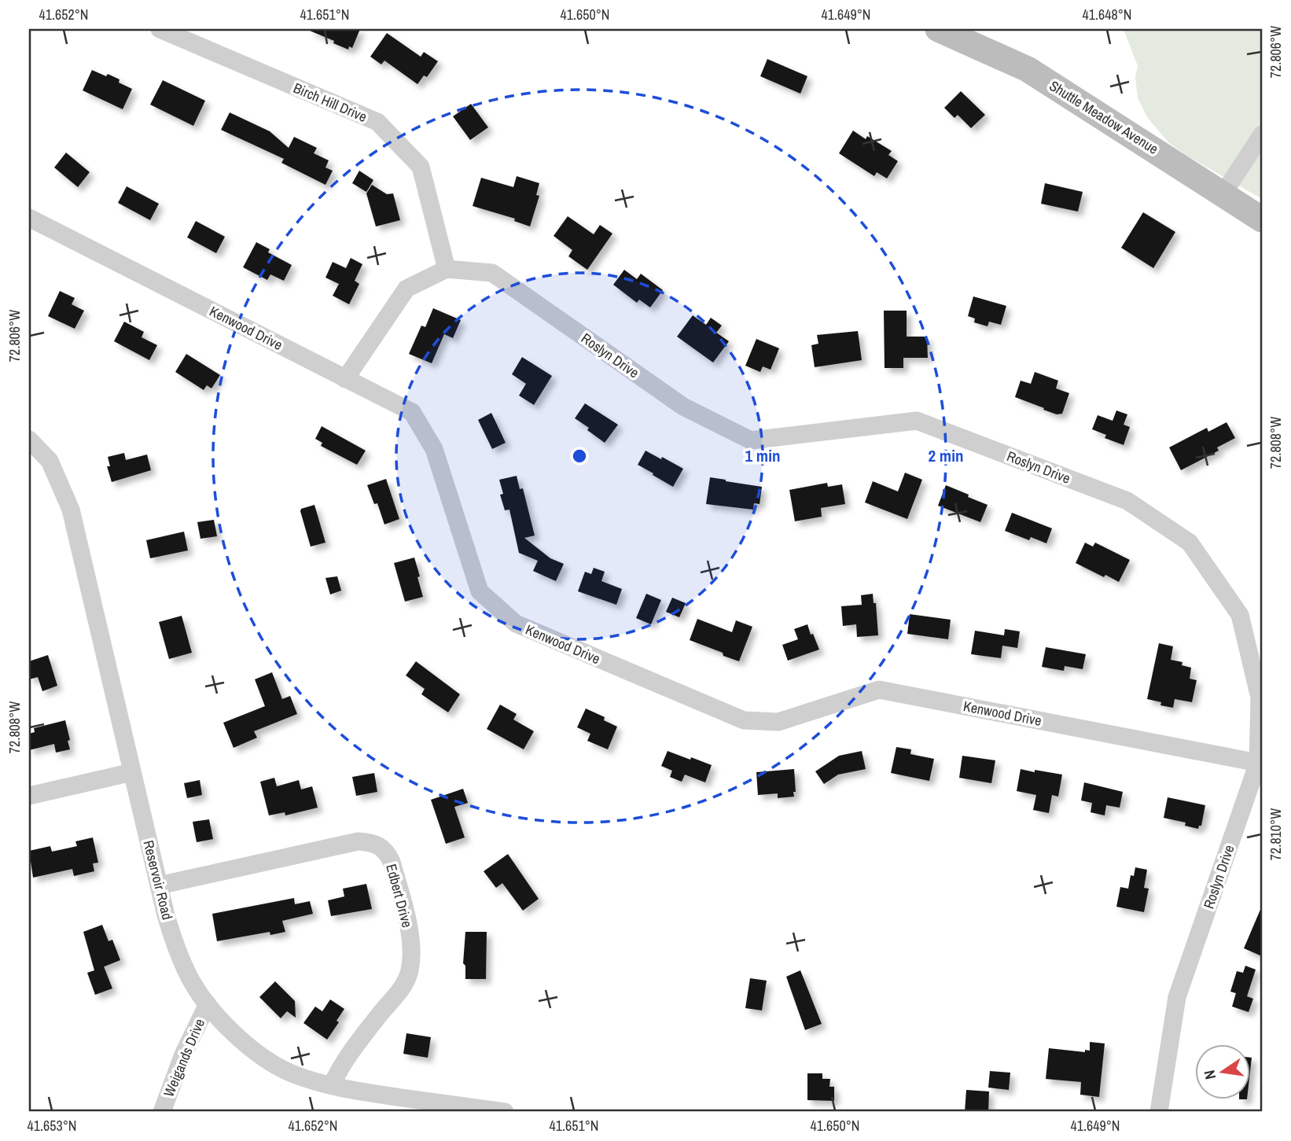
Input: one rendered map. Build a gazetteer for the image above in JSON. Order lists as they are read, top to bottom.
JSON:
{
  "streets": {
    "street": [
      "Birch Hill Drive",
      "Shuttle Meadow Avenue",
      "Kenwood Drive",
      "Roslyn Drive",
      "Reservoir Road",
      "Edbert Drive",
      "Weigands Drive"
    ]
  },
  "crossings": [
    ["Birch Hill Drive", "Roslyn Drive"],
    ["Kenwood Drive", "Roslyn Drive"],
    ["Reservoir Road", "Edbert Drive"],
    ["Reservoir Road", "Weigands Drive"]
  ],
  "north": "left",
  "coordinates": [
    "41.652°N",
    "41.651°N",
    "41.650°N",
    "41.649°N",
    "41.648°N",
    "72.806°W",
    "72.808°W",
    "72.810°W",
    "41.653°N"
  ],
  "rings": ["1 min", "2 min"]
}
